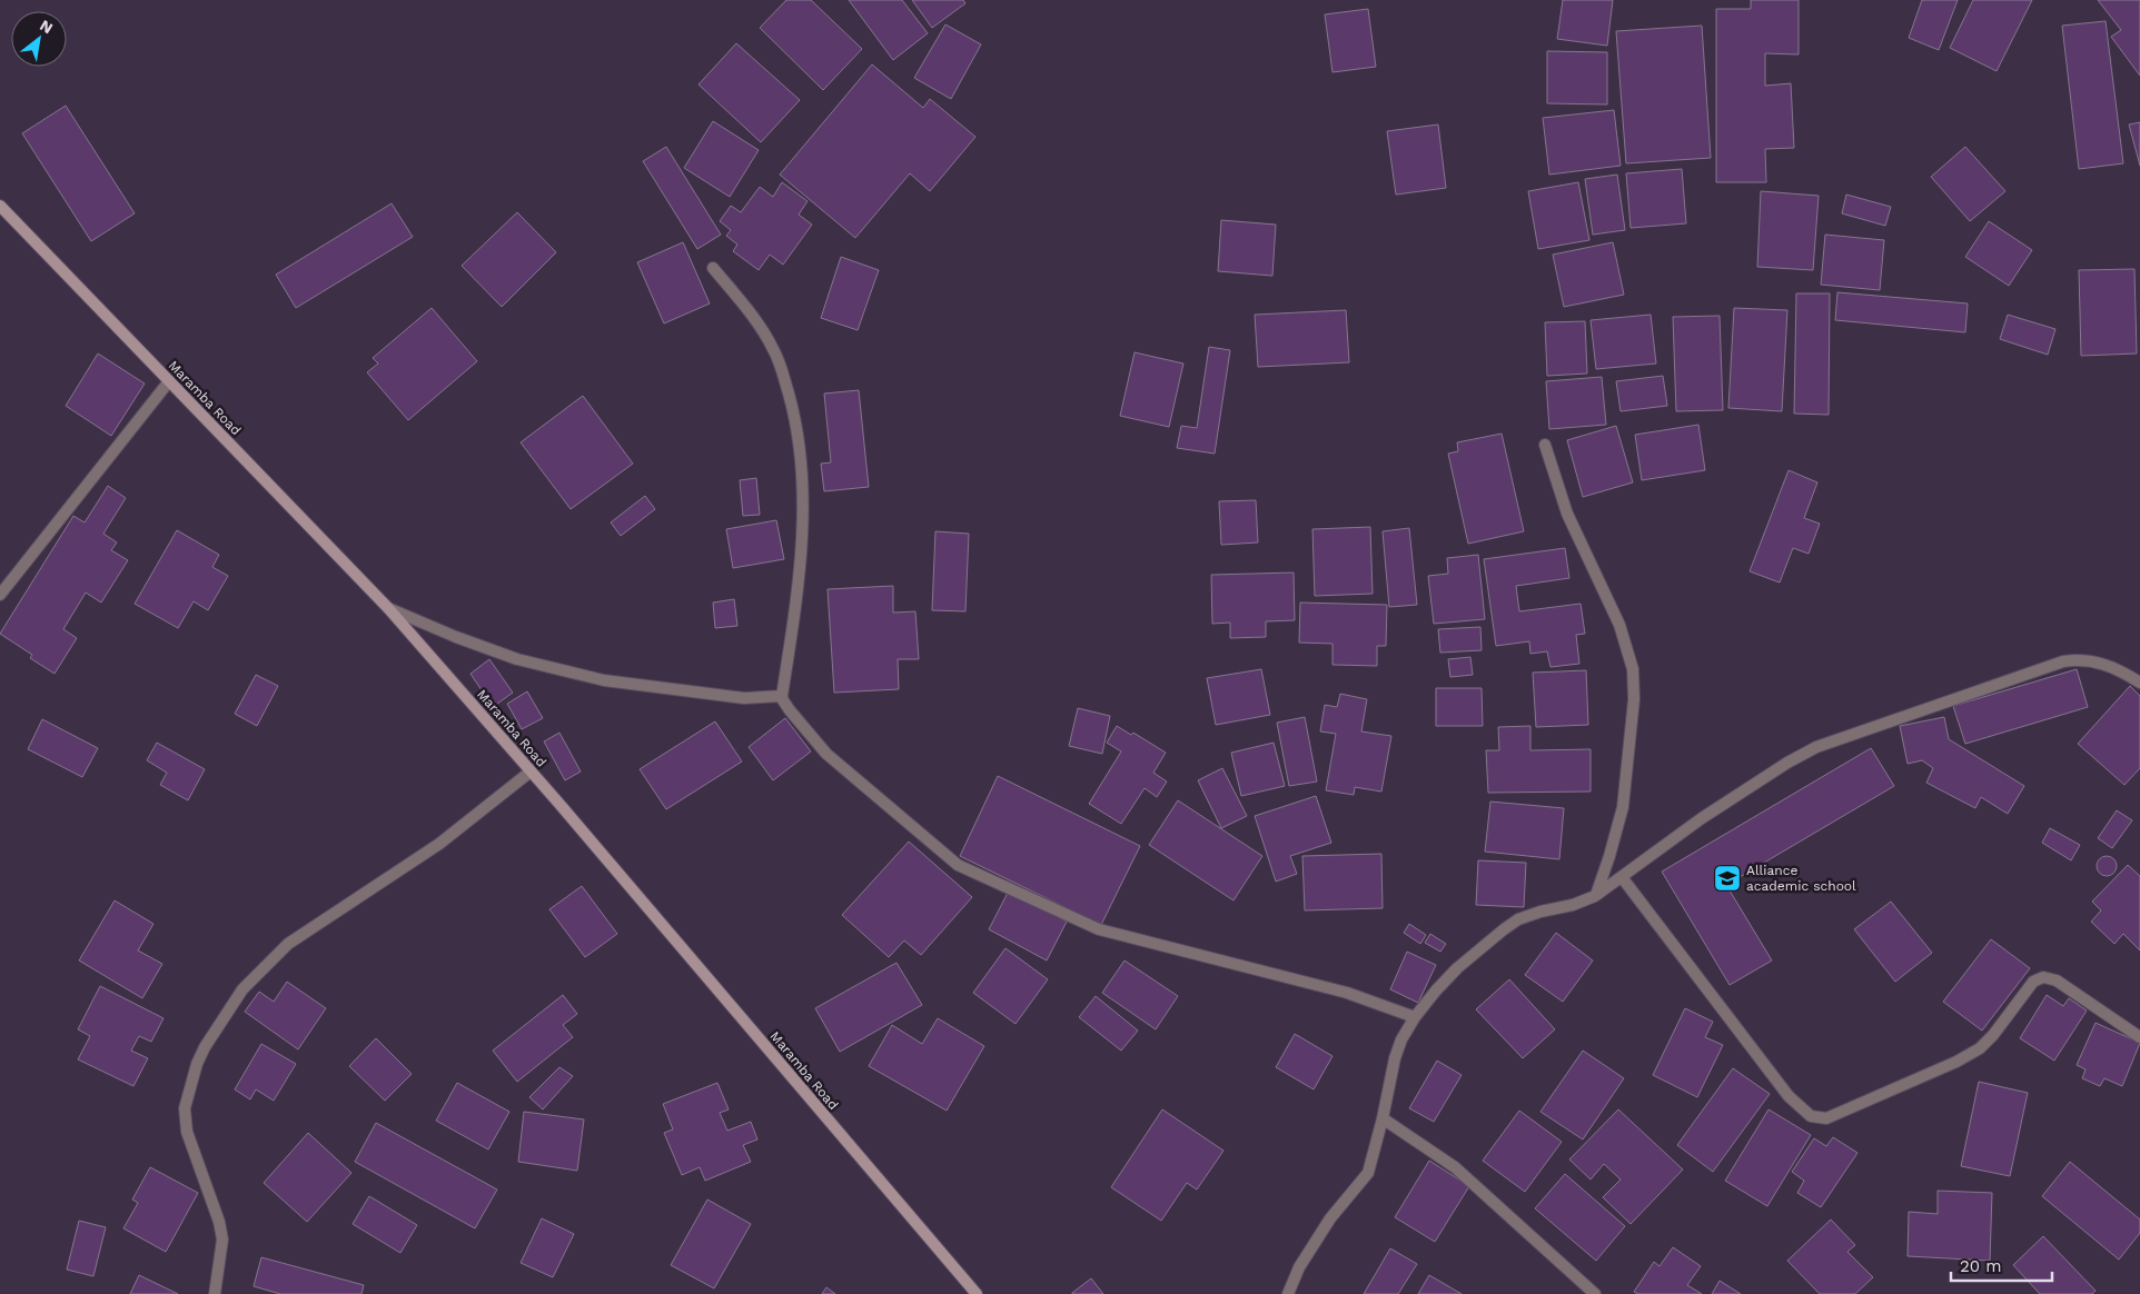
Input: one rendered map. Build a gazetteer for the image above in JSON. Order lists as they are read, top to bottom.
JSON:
{
  "streets": {
    "street": ["Maramba Road"]
  },
  "places": {
    "school or university": ["Alliance academic school"]
  },
  "scale_bar": "20 m",
  "north": "top right"
}
